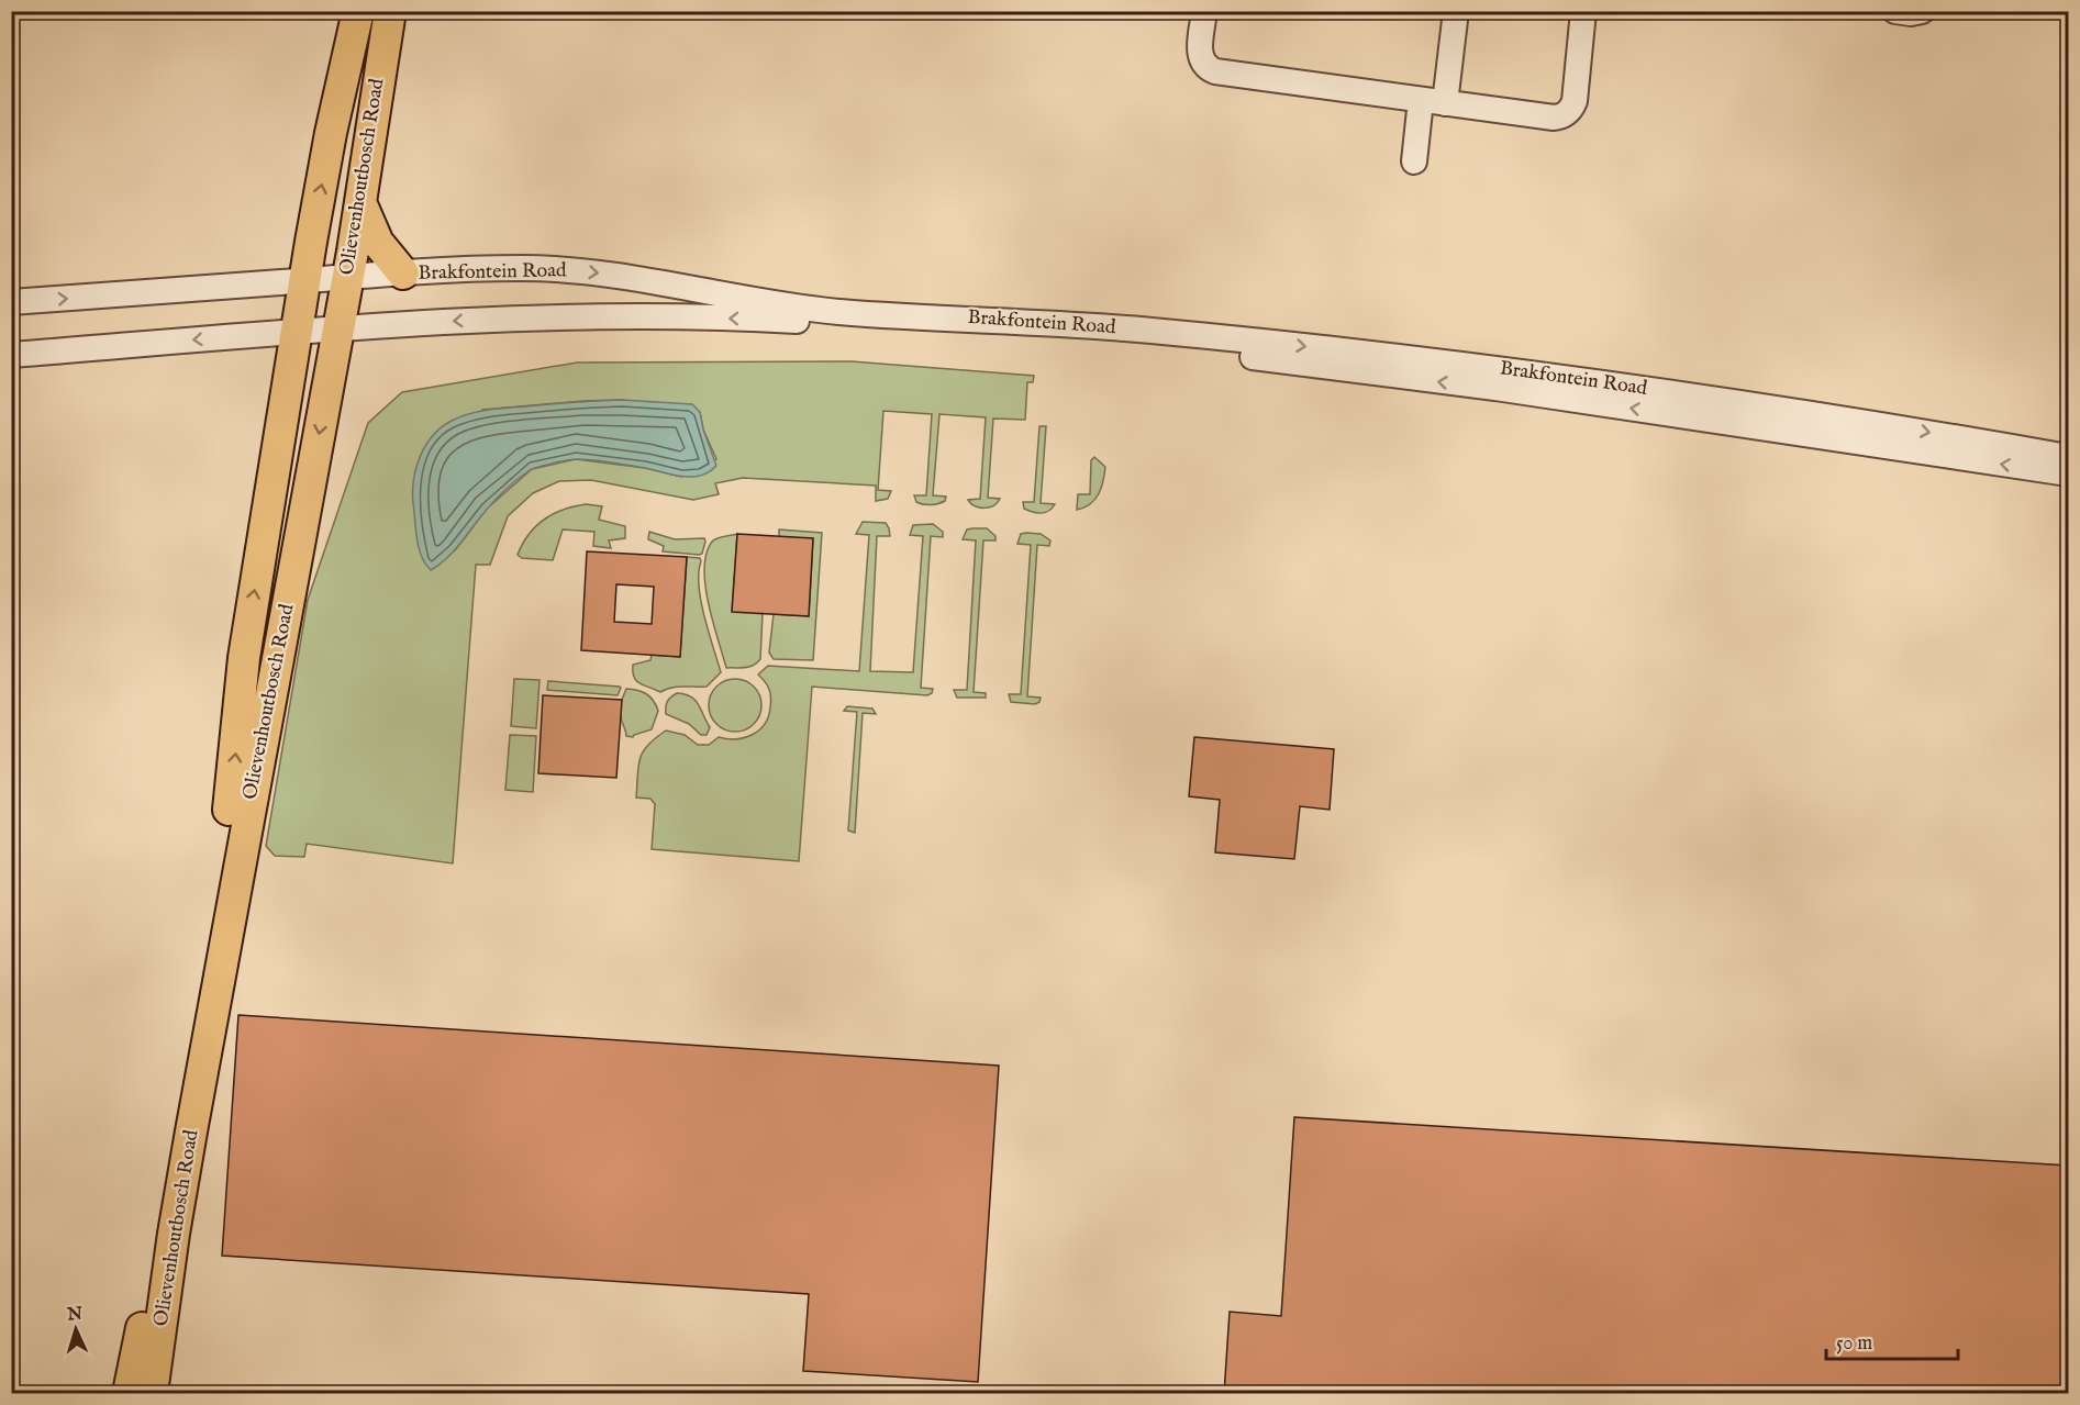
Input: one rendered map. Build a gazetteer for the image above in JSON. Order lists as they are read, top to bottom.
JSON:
{
  "streets": {
    "main road": ["Olievenhoutbosch Road"],
    "street": ["Brakfontein Road"]
  },
  "crossings": [
    ["Olievenhoutbosch Road", "Brakfontein Road"]
  ],
  "scale_bar": "50 m",
  "north": "top"
}
